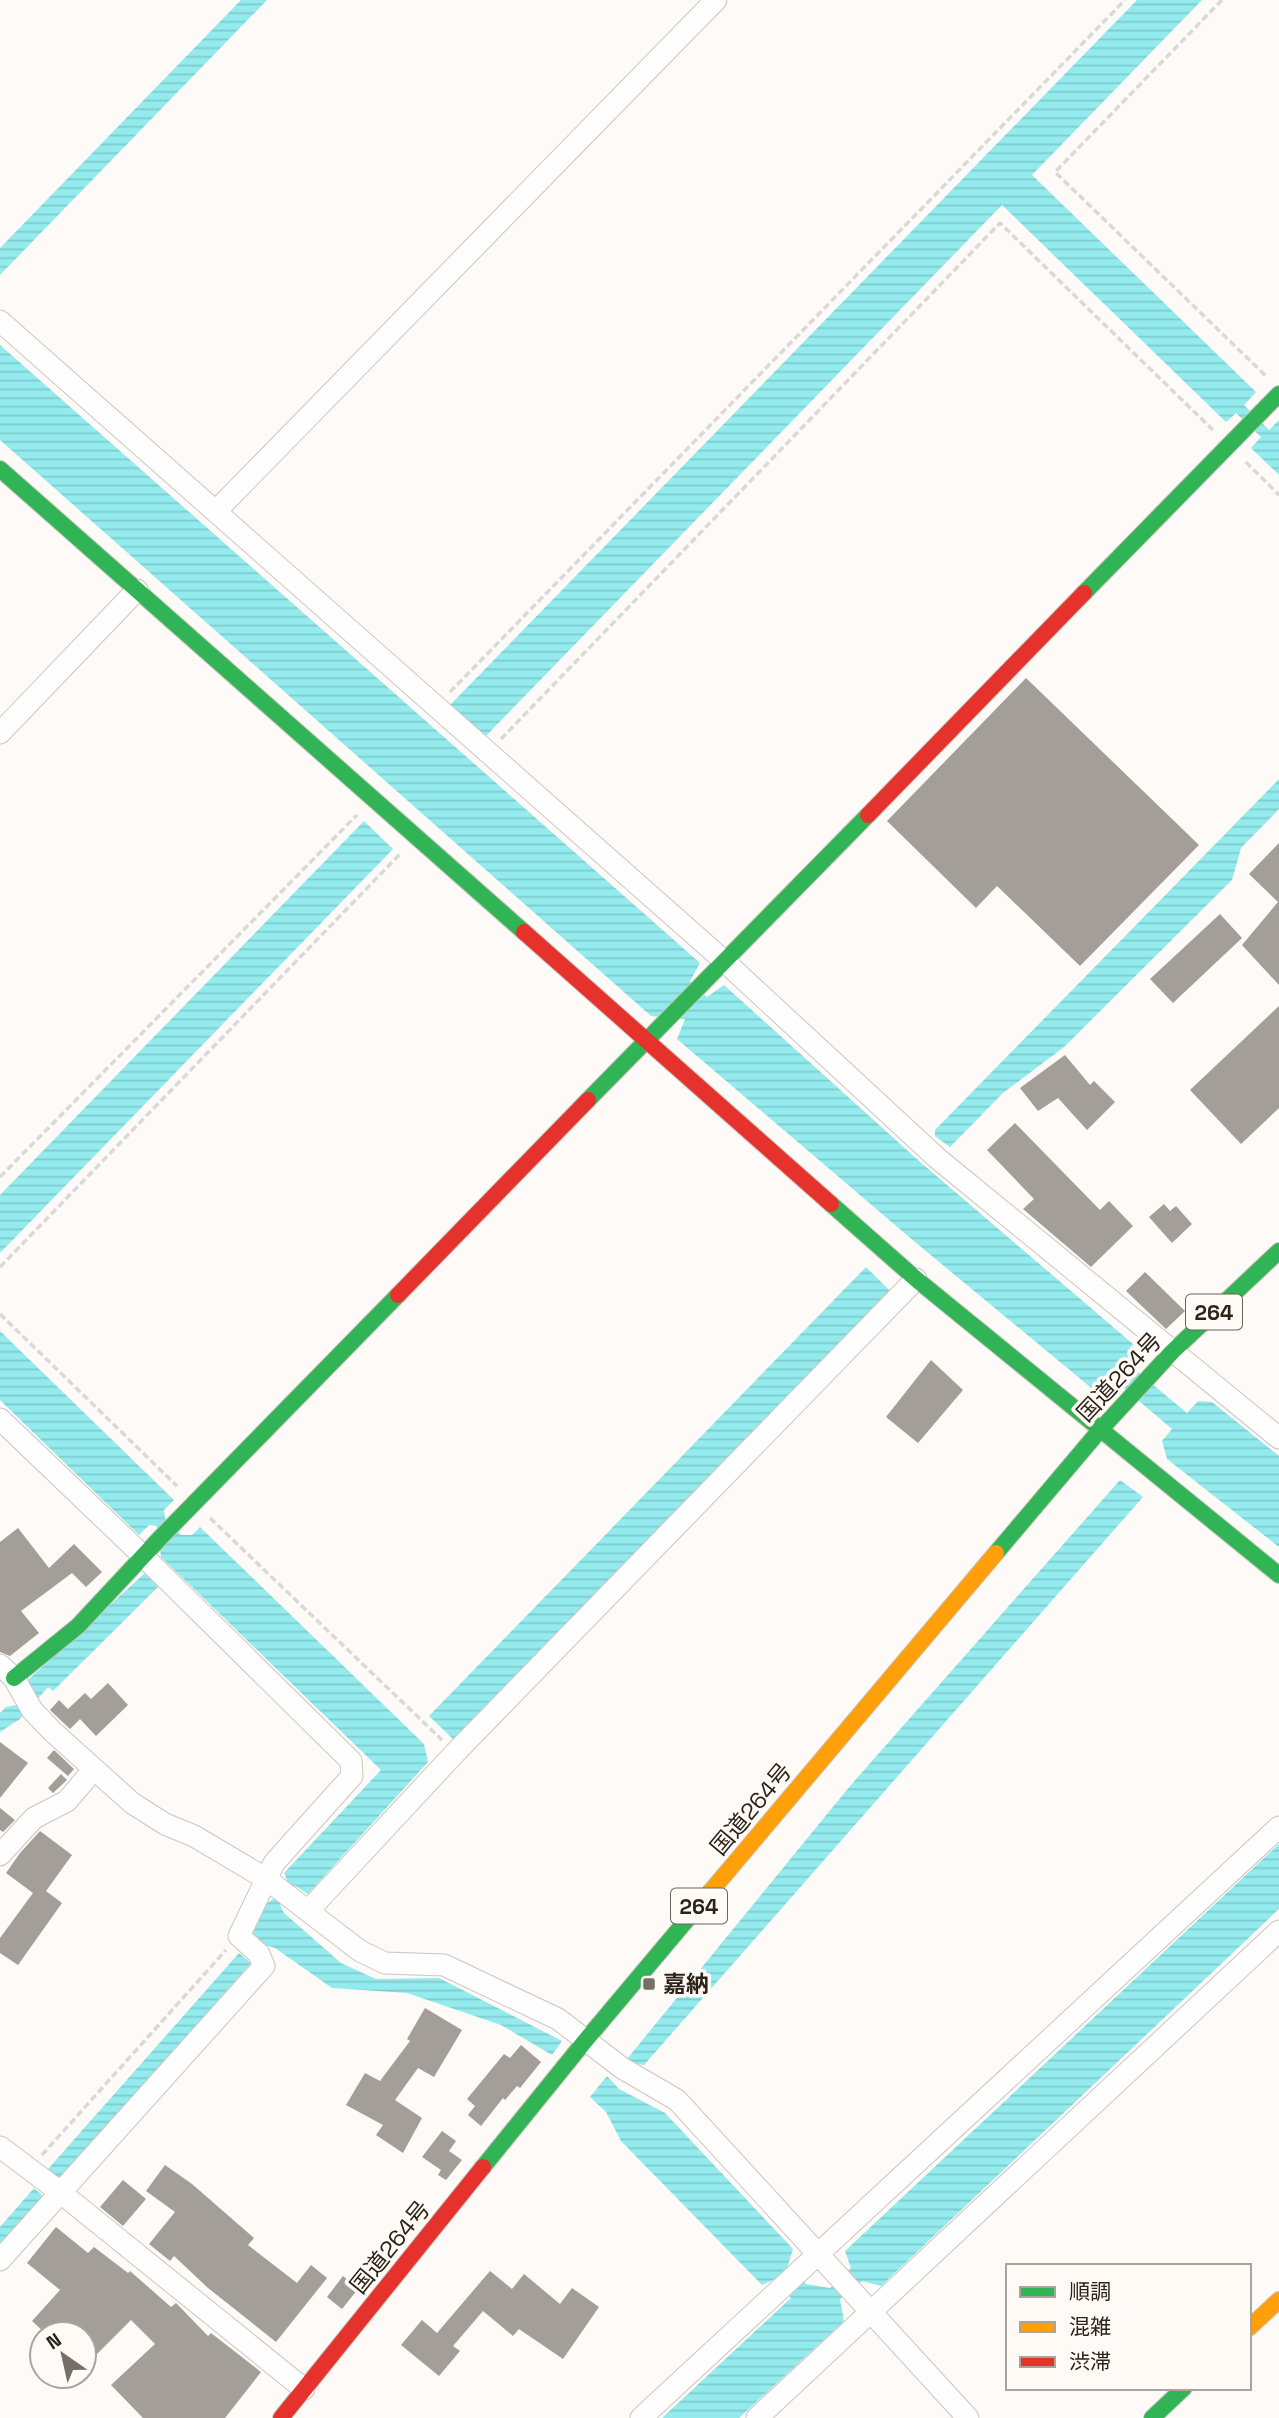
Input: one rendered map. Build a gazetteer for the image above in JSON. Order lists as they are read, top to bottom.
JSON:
{
  "streets": {
    "main road": ["264", "国道264号"]
  },
  "places": {
    "transit": ["嘉納"]
  },
  "legend": ["順調", "混雑", "渋滞"],
  "north": "top left"
}
